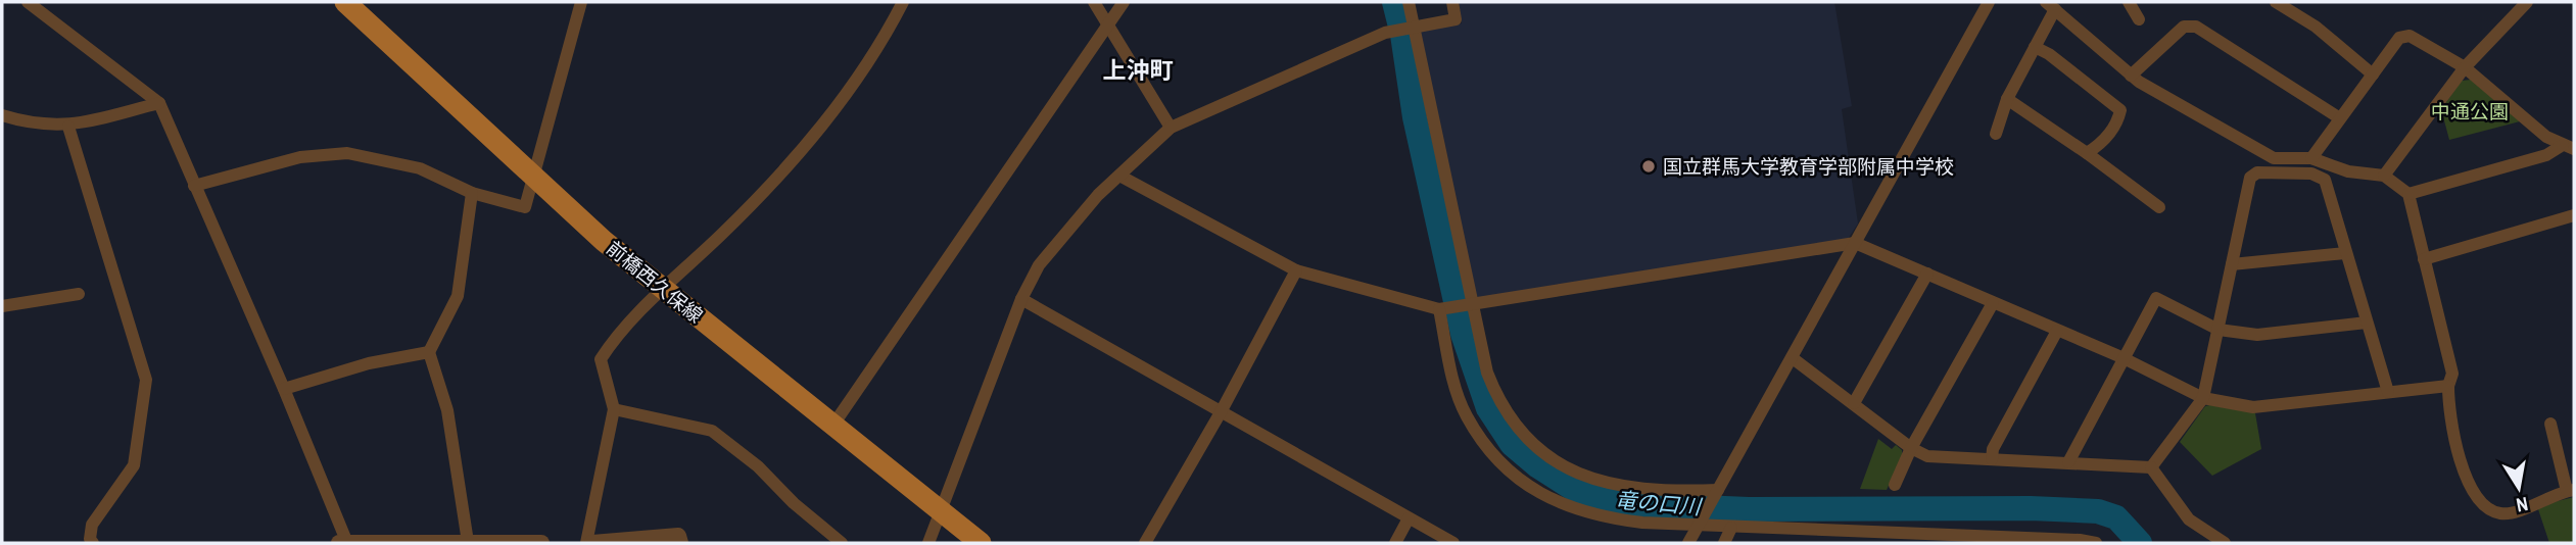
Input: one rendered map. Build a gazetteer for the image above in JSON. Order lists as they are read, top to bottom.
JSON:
{
  "streets": {
    "main road": ["前橋西久保線"]
  },
  "districts": ["上沖町"],
  "water": ["竜の口川"],
  "parks": ["中通公園"],
  "places": ["国立群馬大学教育学部附属中学校"],
  "north": "bottom"
}
